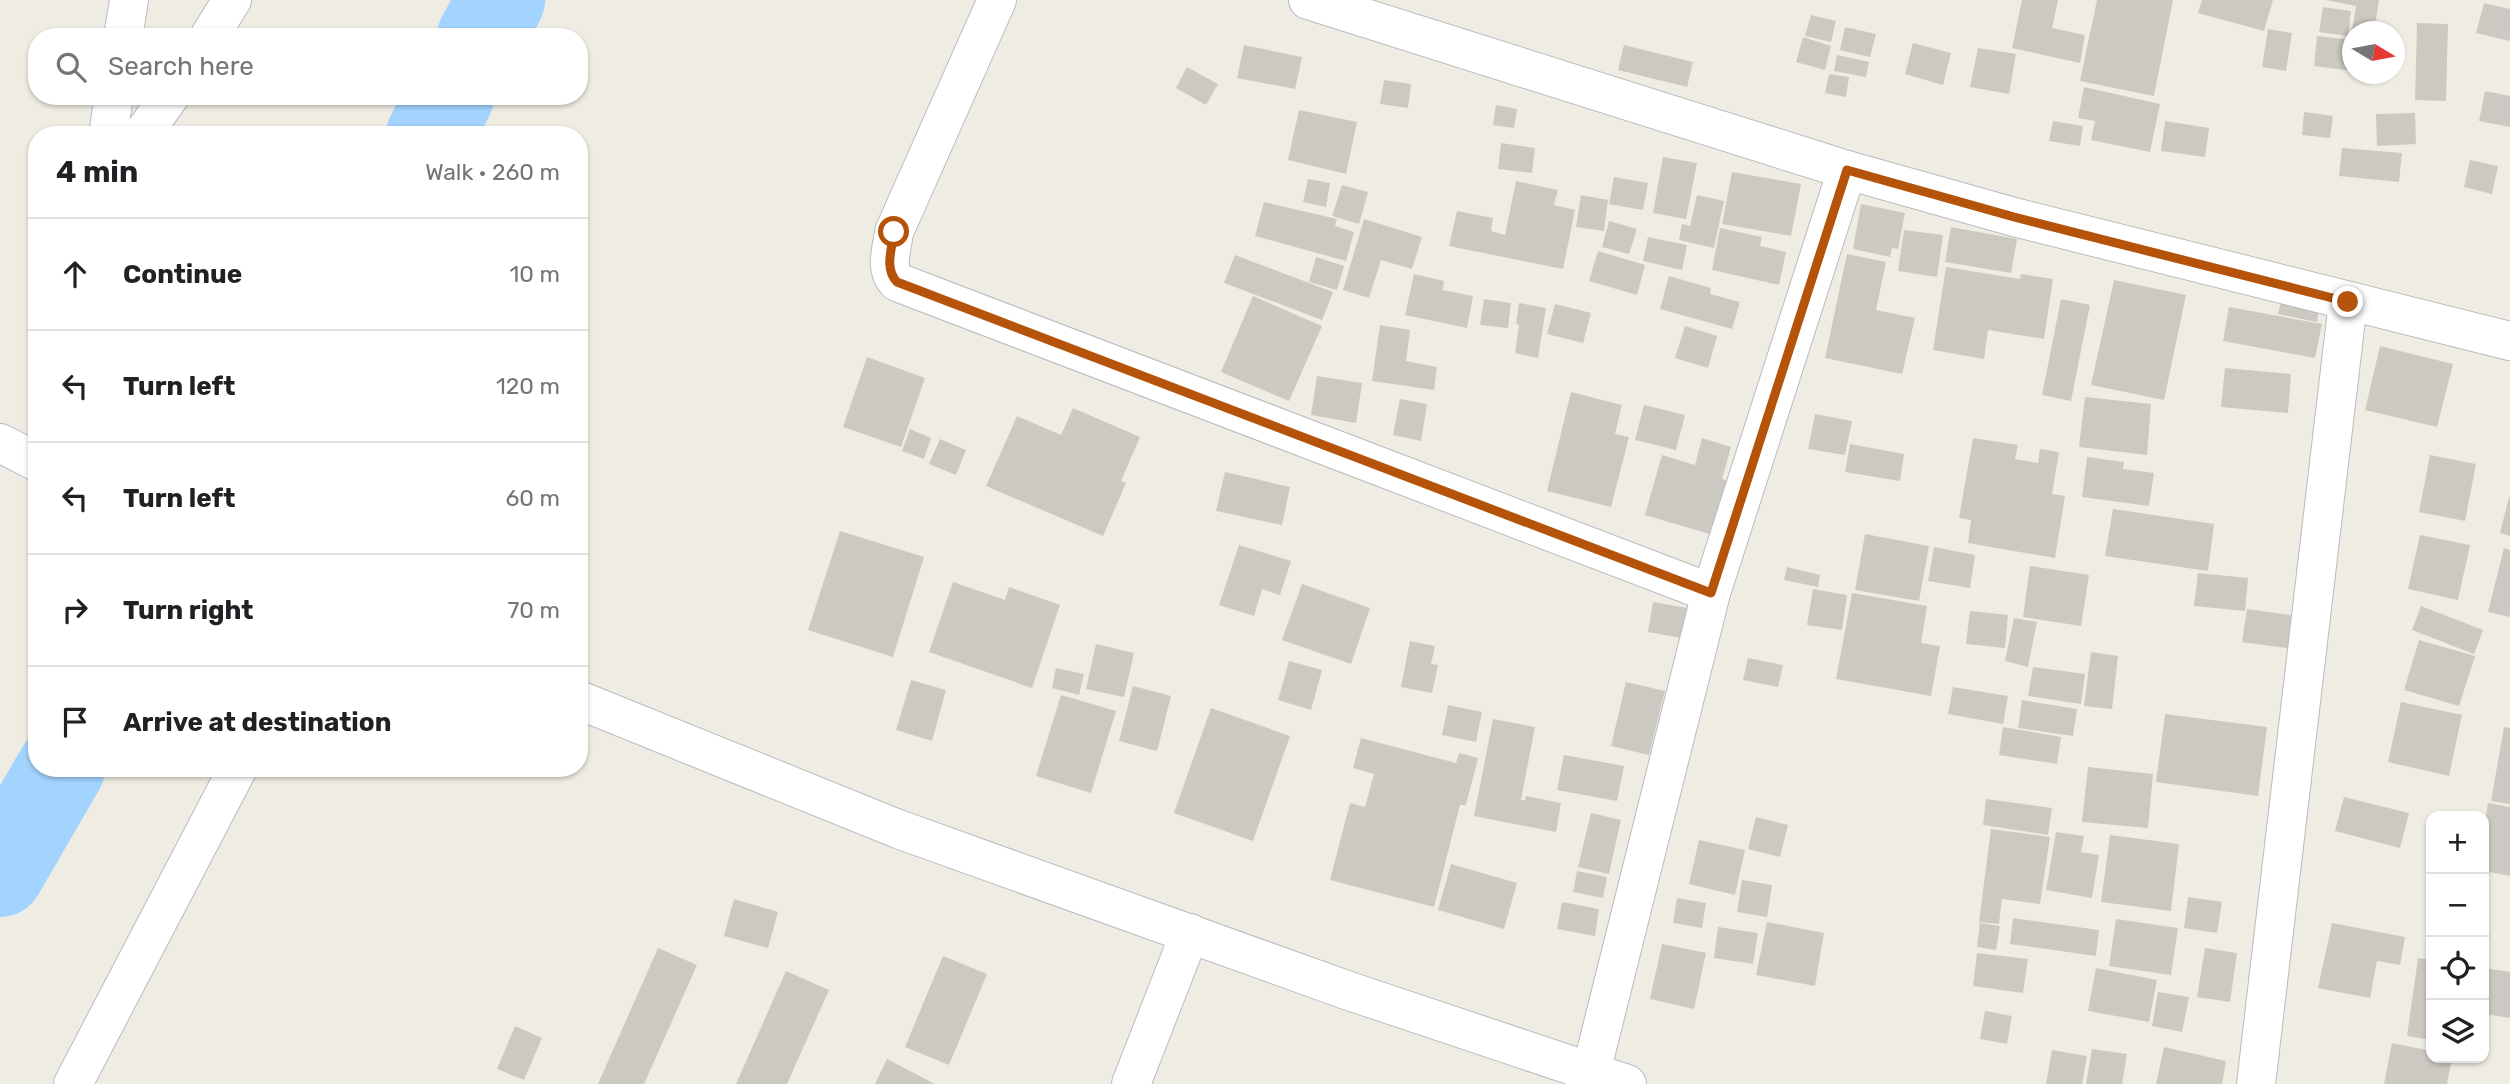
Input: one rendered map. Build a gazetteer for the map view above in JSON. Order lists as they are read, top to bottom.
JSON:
{
  "north": "right",
  "page": {
    "search": "Search here",
    "heading": ["4 min", "Walk · 260 m"],
    "list": [
      ["Continue", "10 m"],
      ["Turn left", "120 m"],
      ["Turn left", "60 m"],
      ["Turn right", "70 m"],
      "Arrive at destination"
    ],
    "map_buttons": ["+", "−"]
  }
}
